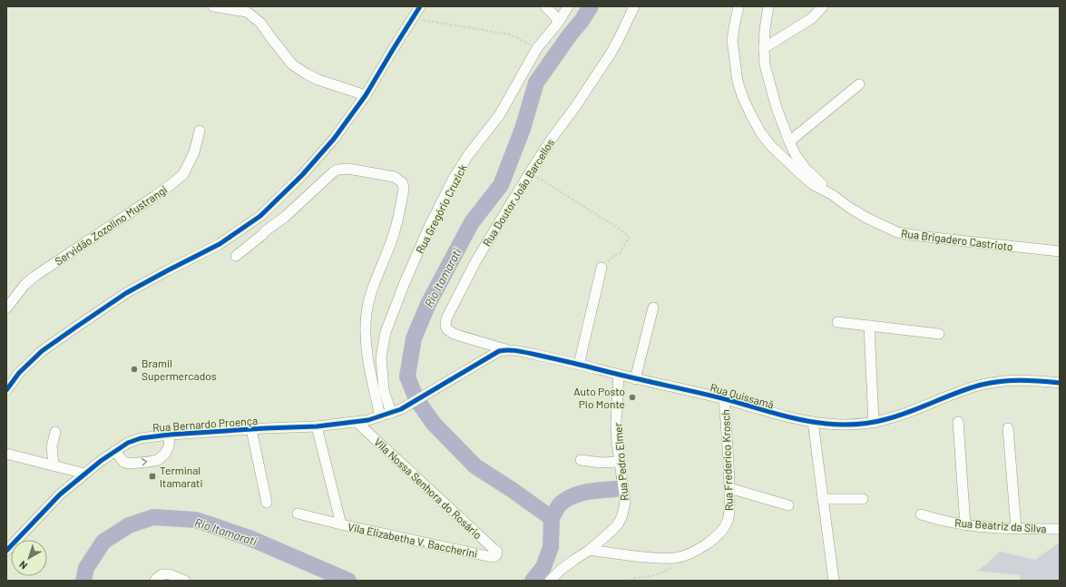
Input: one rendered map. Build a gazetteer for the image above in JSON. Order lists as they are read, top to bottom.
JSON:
{
  "streets": {
    "street": [
      "Rua Doutor João Barcellos",
      "Rua Gregório Cruzick",
      "Servidão Zozolino Mustrangi",
      "Rua Brigadero Castrioto",
      "Rua Quissamã",
      "Rua Bernardo Proença",
      "Rua Frederico Krosch",
      "Rua Pedro Elmer",
      "Vila Nossa Senhora do Rosário",
      "Rua Beatriz da Silva",
      "Vila Elizabetha V. Baccherini"
    ]
  },
  "crossings": [
    ["Rua Doutor João Barcellos", "Rua Quissamã"],
    ["Rua Doutor João Barcellos", "Rua Bernardo Proença"],
    ["Rua Gregório Cruzick", "Rua Bernardo Proença"],
    ["Rua Quissamã", "Rua Bernardo Proença"],
    ["Rua Quissamã", "Rua Frederico Krosch"],
    ["Rua Quissamã", "Rua Pedro Elmer"],
    ["Rua Bernardo Proença", "Vila Nossa Senhora do Rosário"],
    ["Rua Bernardo Proença", "Vila Elizabetha V. Baccherini"],
    ["Rua Frederico Krosch", "Rua Pedro Elmer"],
    ["Vila Nossa Senhora do Rosário", "Vila Elizabetha V. Baccherini"]
  ],
  "water": ["Rio Itamarati"],
  "places": {
    "other": ["Bramil Supermercados", "Auto Posto Pio Monte"],
    "transit": ["Terminal Itamarati"]
  },
  "north": "bottom left"
}
